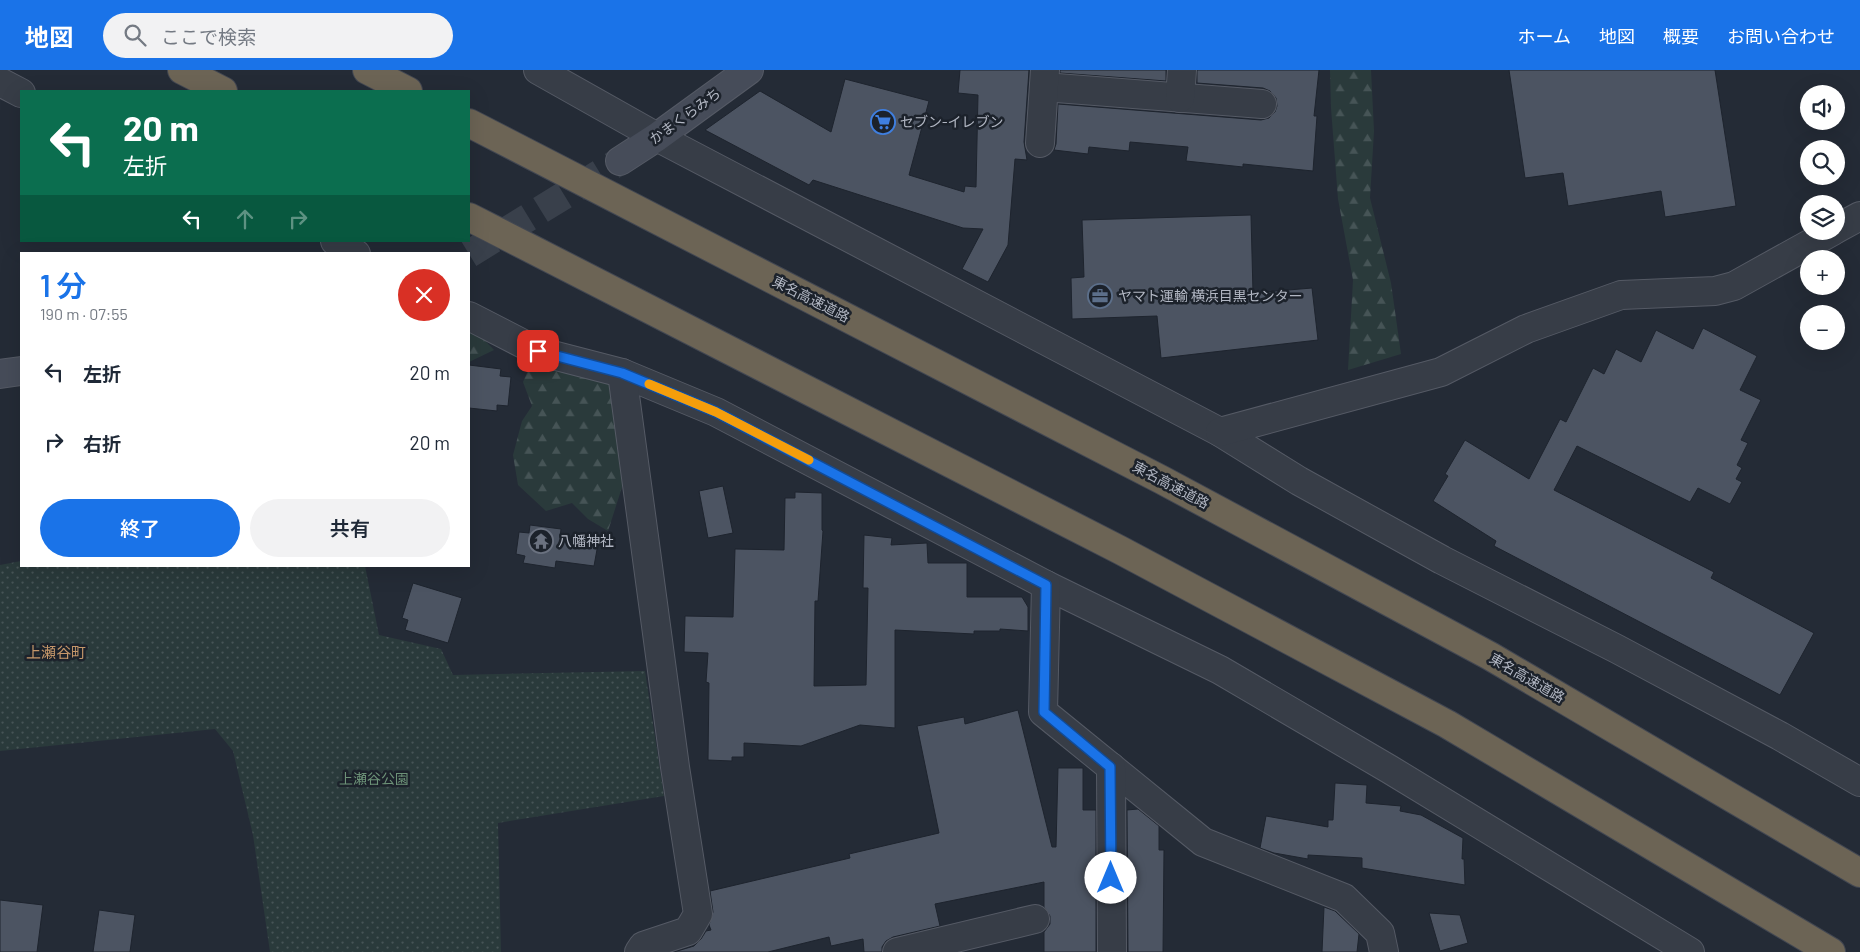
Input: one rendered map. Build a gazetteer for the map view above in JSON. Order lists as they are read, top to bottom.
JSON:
{
  "streets": {
    "highway": ["東名高速道路"],
    "main road": ["かまくらみち"]
  },
  "districts": ["上瀬谷町"],
  "parks": ["上瀬谷公園"],
  "places": {
    "supermarket": ["セブン-イレブン"],
    "office": ["ヤマト運輸 横浜目黒センター"],
    "temple": ["八幡神社"]
  },
  "page": {
    "header": "地図",
    "search": "ここで検索",
    "nav": [
      "ホーム",
      "地図",
      "概要",
      "お問い合わせ"
    ],
    "map_buttons": ["+", "−"],
    "turn": ["20 m", "左折"],
    "heading": ["1 分", "190 m · 07:55"],
    "list": [
      {
        "name": "左折",
        "value": "20 m"
      },
      {
        "name": "右折",
        "value": "20 m"
      }
    ],
    "buttons": ["終了", "共有"]
  }
}
